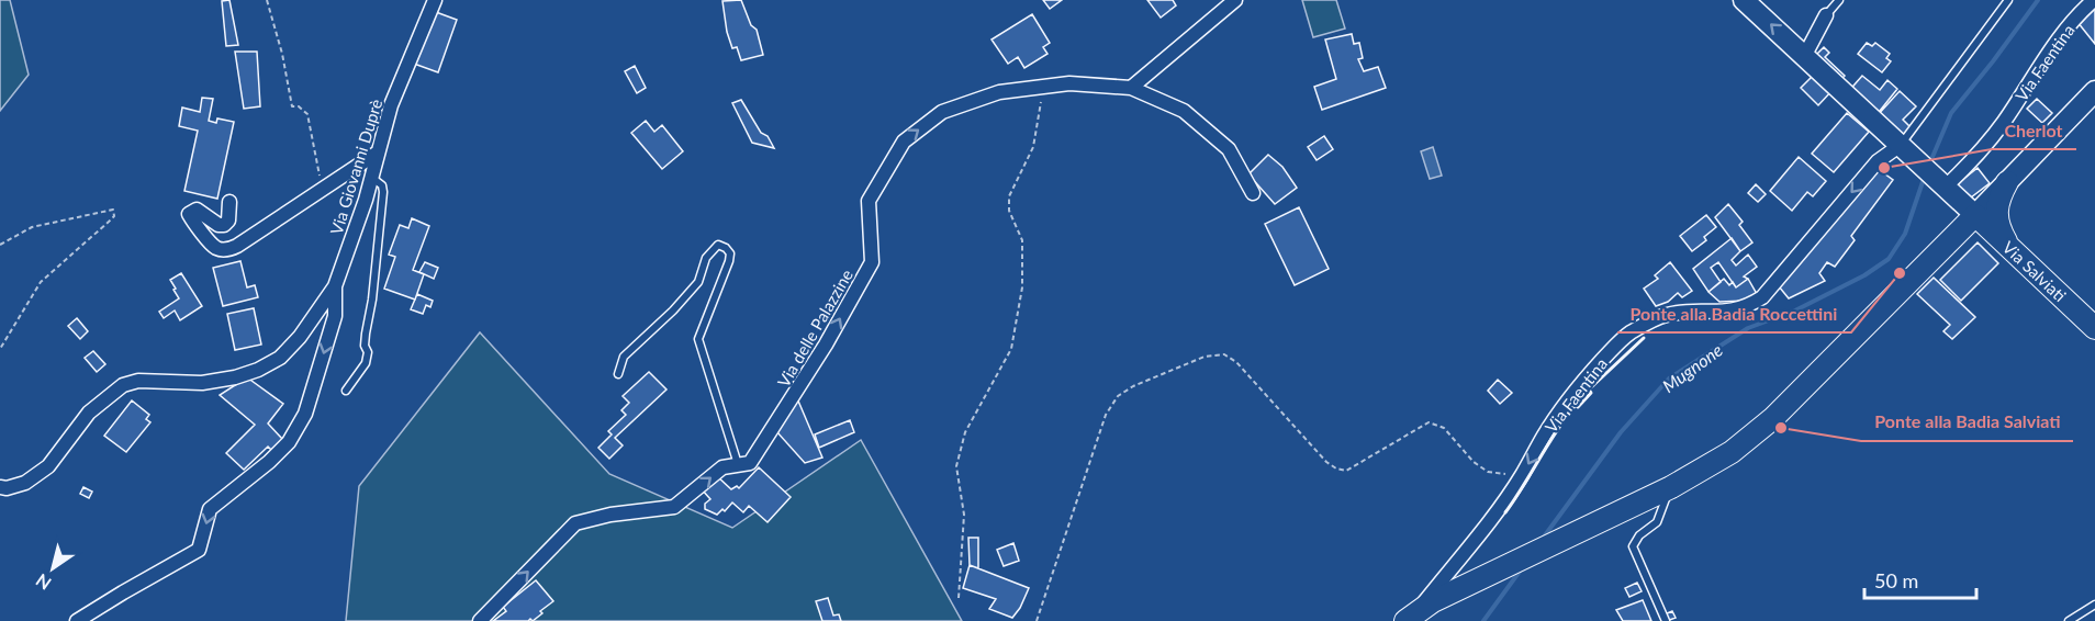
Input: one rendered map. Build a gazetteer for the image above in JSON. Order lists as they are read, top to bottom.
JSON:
{
  "streets": {
    "main road": ["Via Faentina", "Via Salviati"],
    "street": ["Via Giovanni Duprè", "Via delle Palazzine"]
  },
  "crossings": [
    ["Via Faentina", "Via Salviati"]
  ],
  "one_way": ["Via delle Palazzine"],
  "water": ["Mugnone"],
  "places": ["Cherlot", "Ponte alla Badia Roccettini", "Ponte alla Badia Salviati"],
  "scale_bar": "50 m",
  "north": "bottom left"
}
